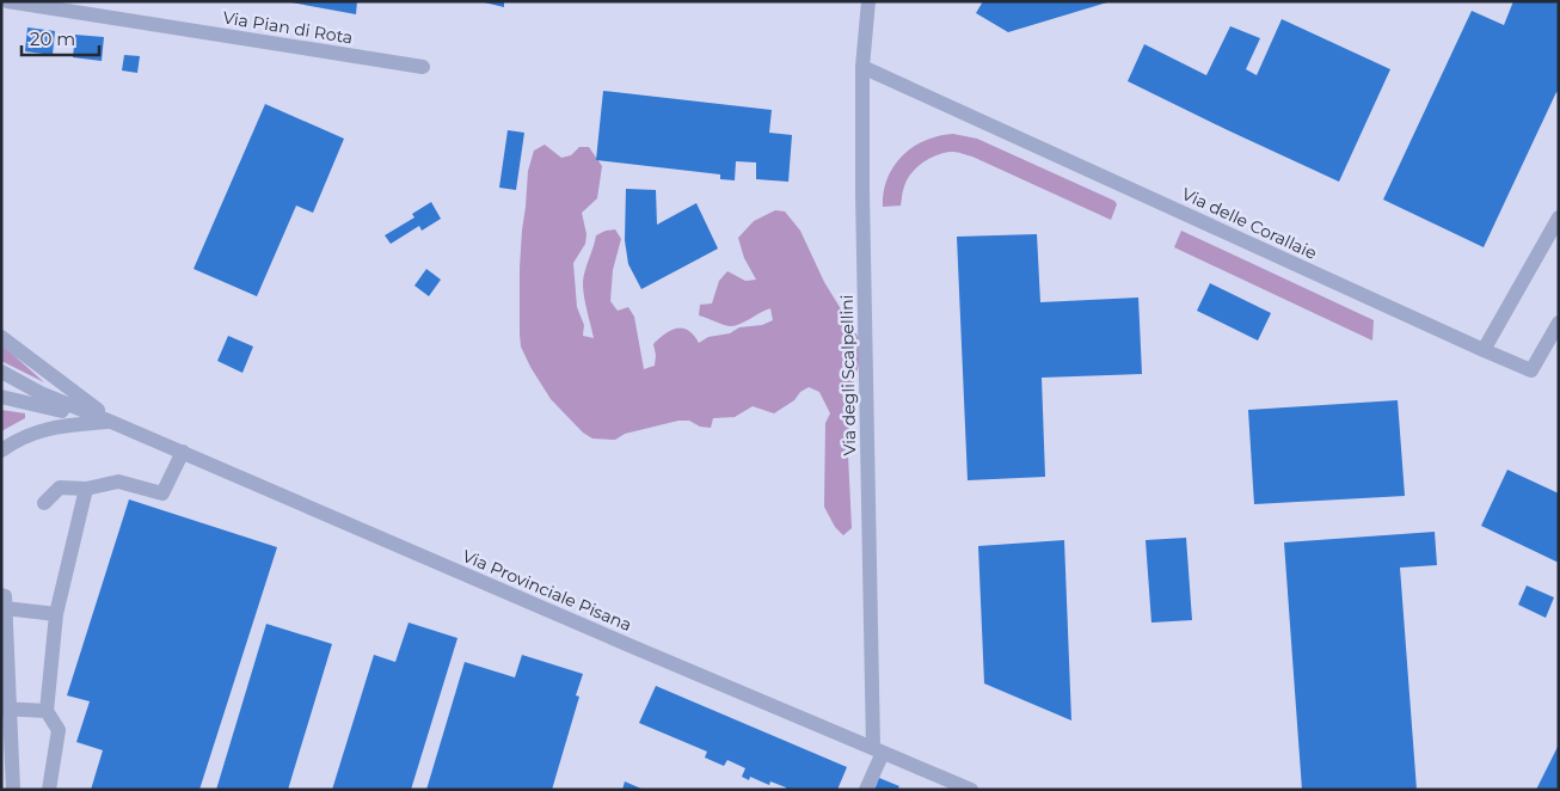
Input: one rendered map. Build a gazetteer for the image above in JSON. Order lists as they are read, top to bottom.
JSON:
{
  "streets": {
    "street": [
      "Via Pian di Rota",
      "Via delle Corallaie",
      "Via degli Scalpellini",
      "Via Provinciale Pisana"
    ]
  },
  "crossings": [
    ["Via delle Corallaie", "Via degli Scalpellini"],
    ["Via degli Scalpellini", "Via Provinciale Pisana"]
  ],
  "scale_bar": "20 m"
}
